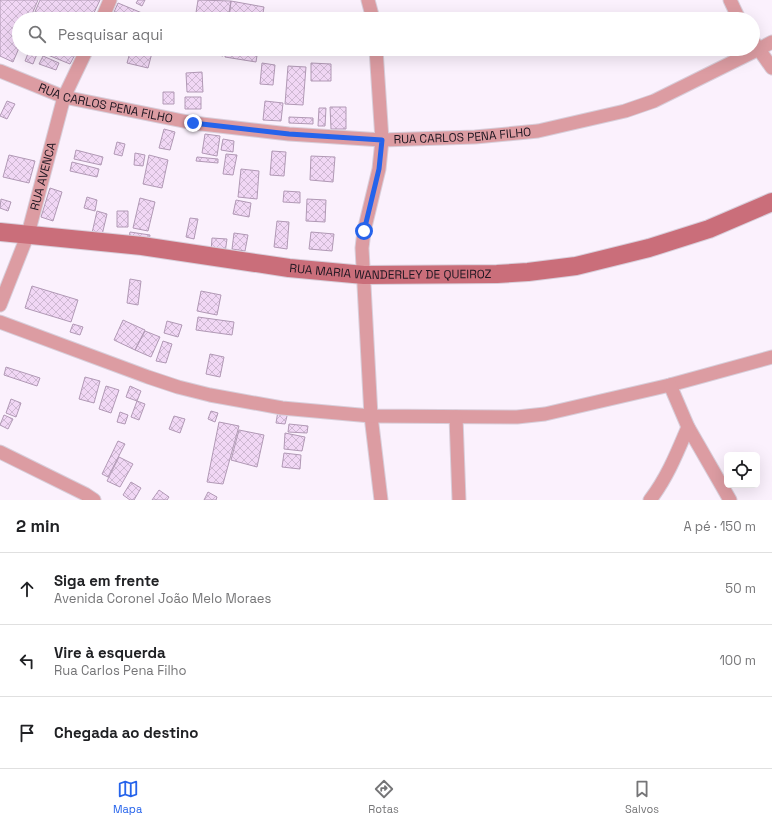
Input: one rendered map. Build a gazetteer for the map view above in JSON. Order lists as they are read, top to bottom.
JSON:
{
  "streets": {
    "street": ["RUA CARLOS PENA FILHO", "RUA AVENCA", "RUA MARIA WANDERLEY DE QUEIROZ"]
  },
  "crossings": [
    ["RUA CARLOS PENA FILHO", "RUA AVENCA"],
    ["RUA AVENCA", "RUA MARIA WANDERLEY DE QUEIROZ"]
  ],
  "page": {
    "search": "Pesquisar aqui",
    "heading": ["2 min", "A pé · 150 m"],
    "list": [
      ["Siga em frente", "Avenida Coronel João Melo Moraes", "50 m"],
      ["Vire à esquerda", "Rua Carlos Pena Filho", "100 m"],
      "Chegada ao destino"
    ],
    "nav": ["Mapa", "Rotas", "Salvos"]
  }
}
